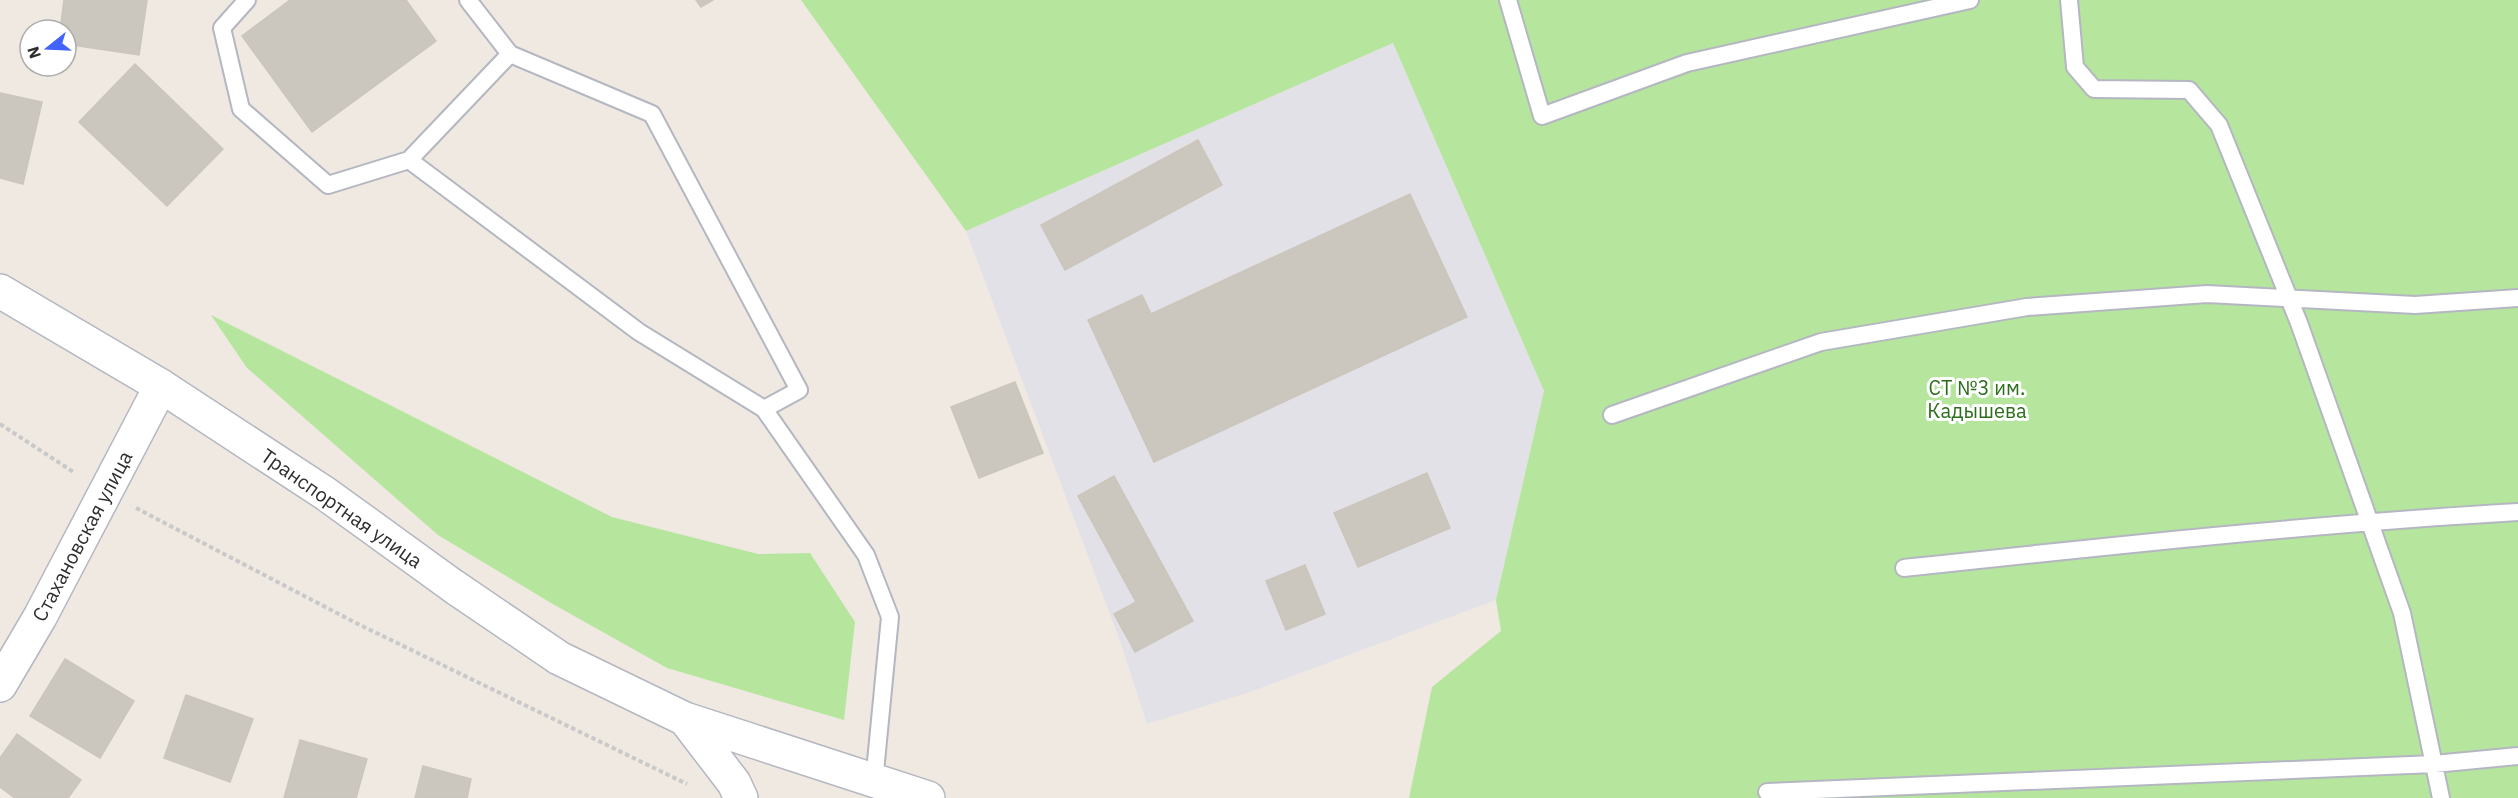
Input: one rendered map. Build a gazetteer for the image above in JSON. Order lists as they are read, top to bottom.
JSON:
{
  "streets": {
    "street": ["Транспортная улица", "Стахановская улица"]
  },
  "crossings": [
    ["Транспортная улица", "Стахановская улица"]
  ],
  "parks": ["СТ №3 им. Кадышева"],
  "north": "left"
}
